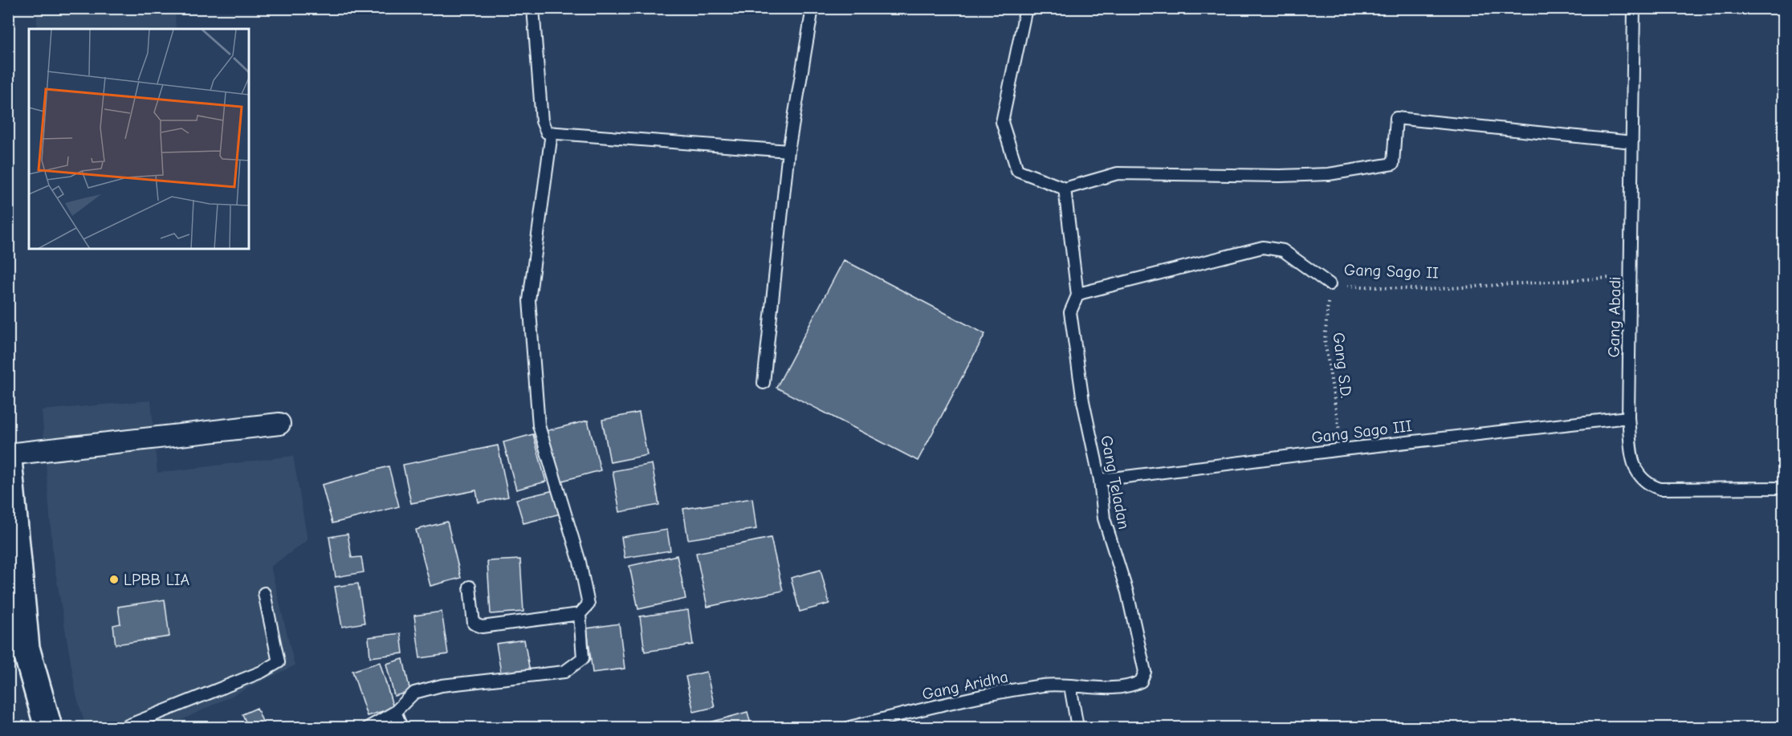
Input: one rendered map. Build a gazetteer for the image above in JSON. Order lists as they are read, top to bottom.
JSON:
{
  "streets": {
    "lane": [
      "Gang Sago II",
      "Gang Abadi",
      "Gang Sago III",
      "Gang Teladan",
      "Gang Aridha"
    ],
    "path": ["Gang S.D."]
  },
  "crossings": [
    ["Gang Sago II", "Gang Abadi"],
    ["Gang Sago II", "Gang S.D."],
    ["Gang Sago II", "Gang Teladan"],
    ["Gang Abadi", "Gang Sago III"],
    ["Gang S.D.", "Gang Sago III"],
    ["Gang Sago III", "Gang Teladan"],
    ["Gang Teladan", "Gang Aridha"]
  ],
  "places": ["LPBB LIA"]
}
